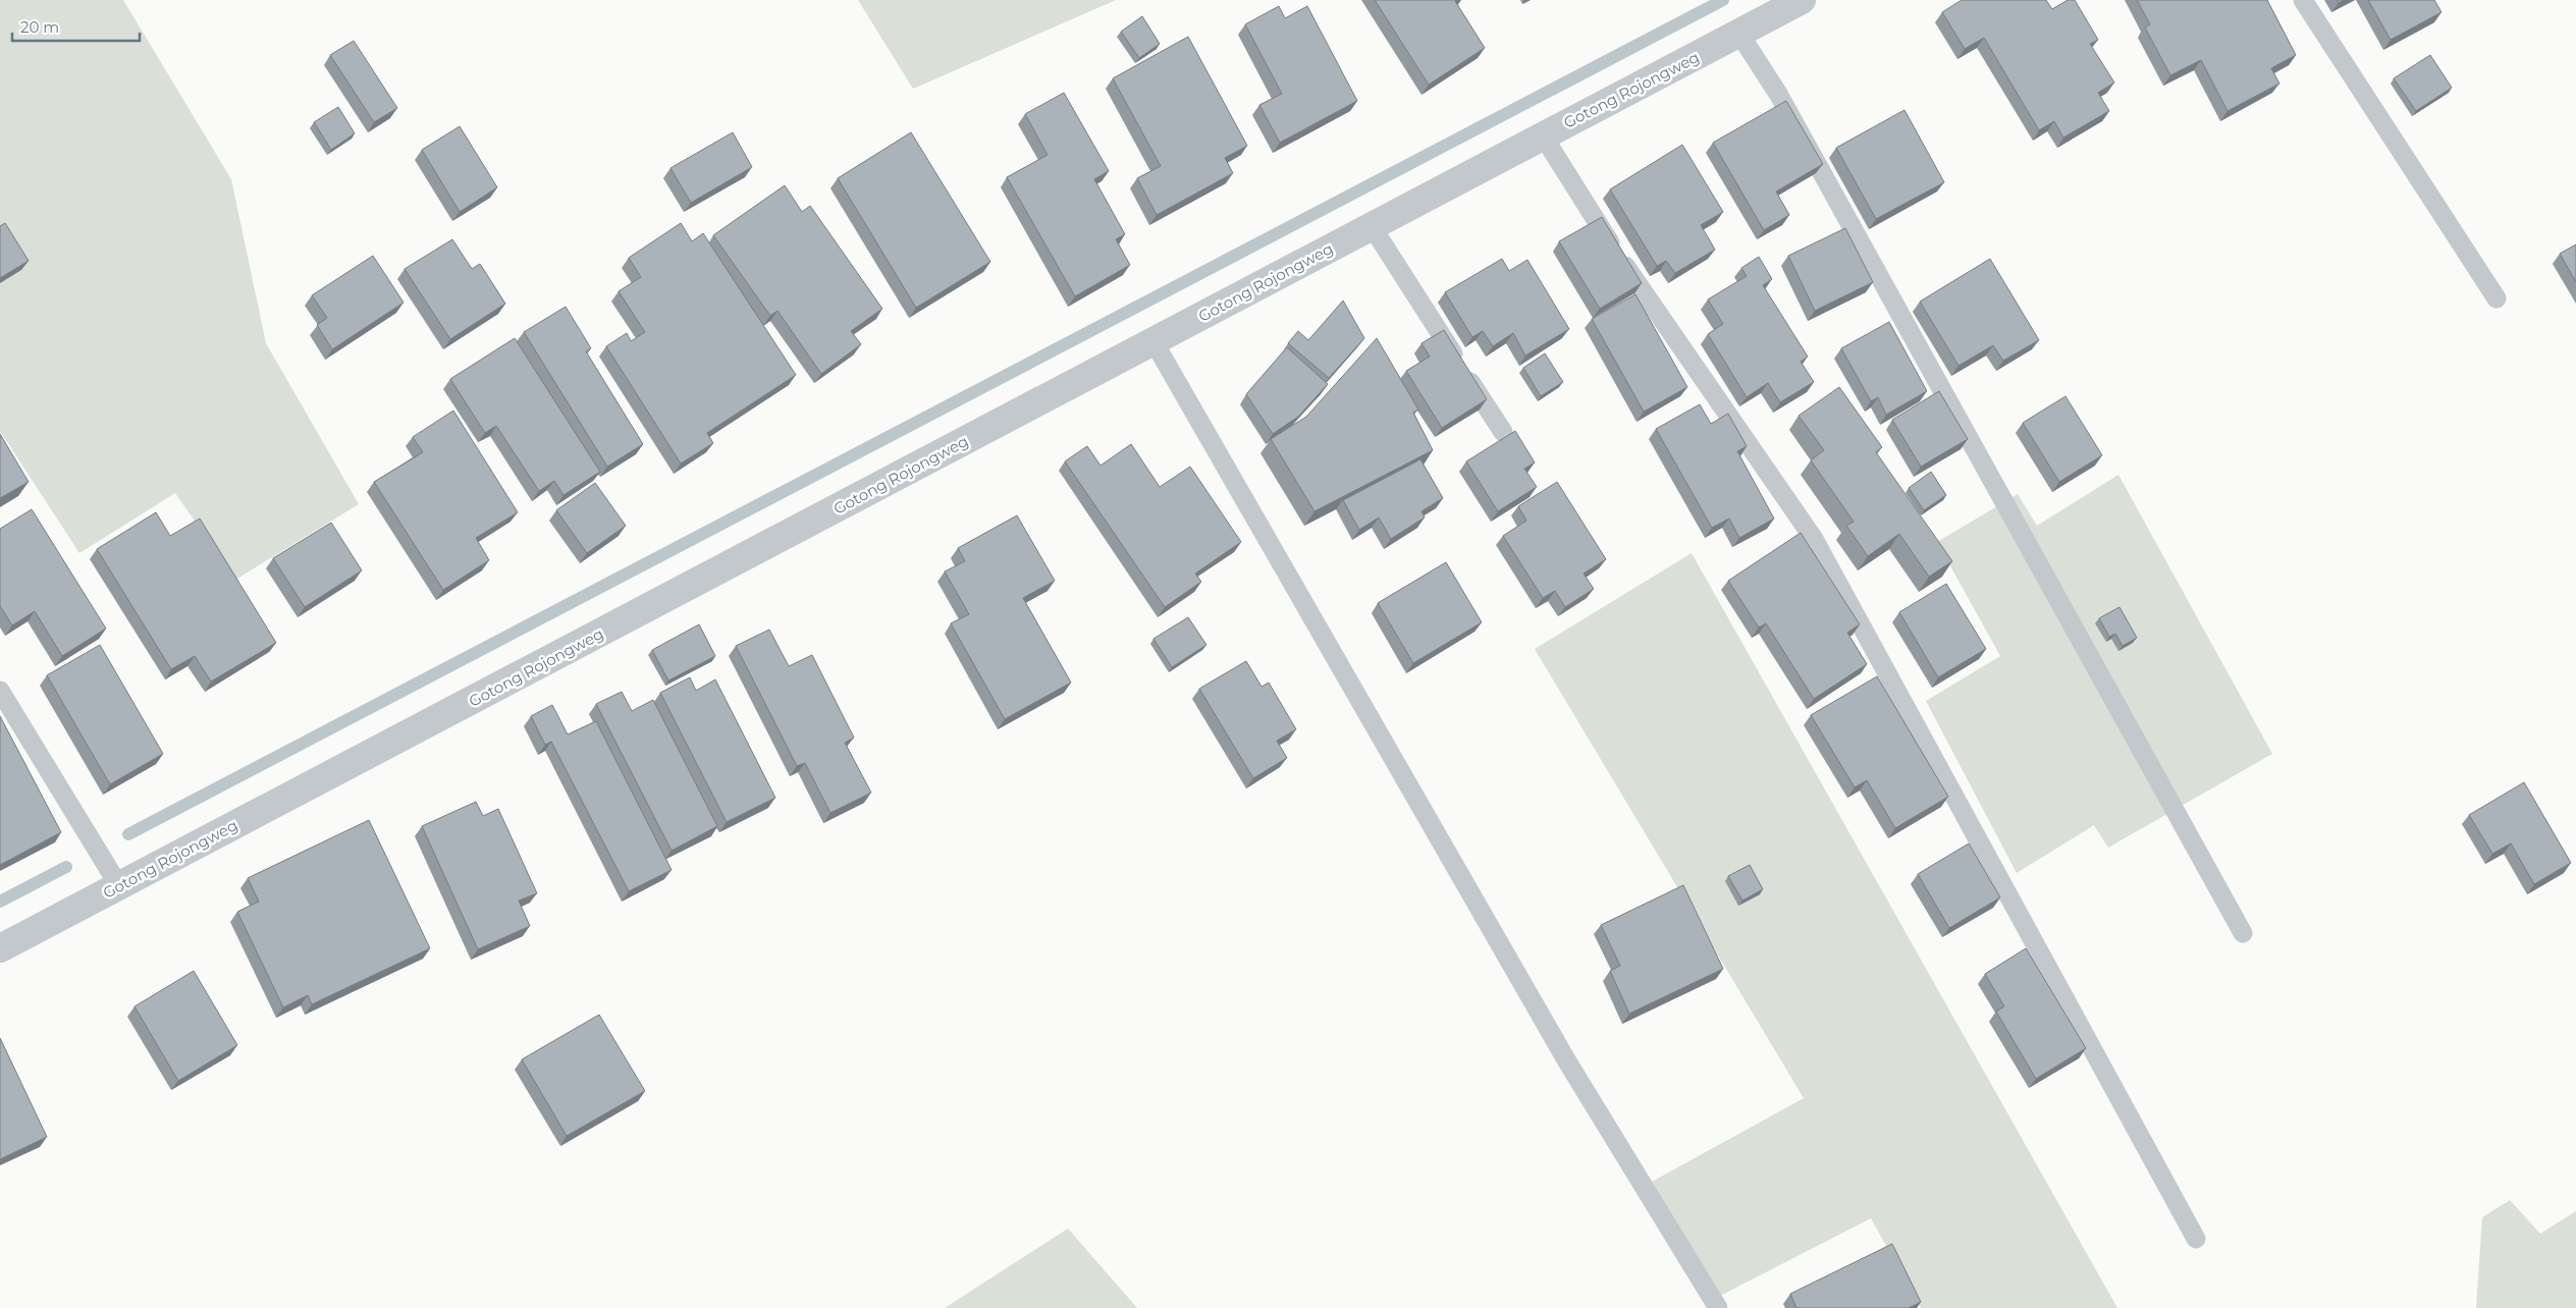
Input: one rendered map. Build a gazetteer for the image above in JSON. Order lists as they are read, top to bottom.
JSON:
{
  "streets": {
    "street": ["Gotong Rojongweg"]
  },
  "scale_bar": "20 m"
}
